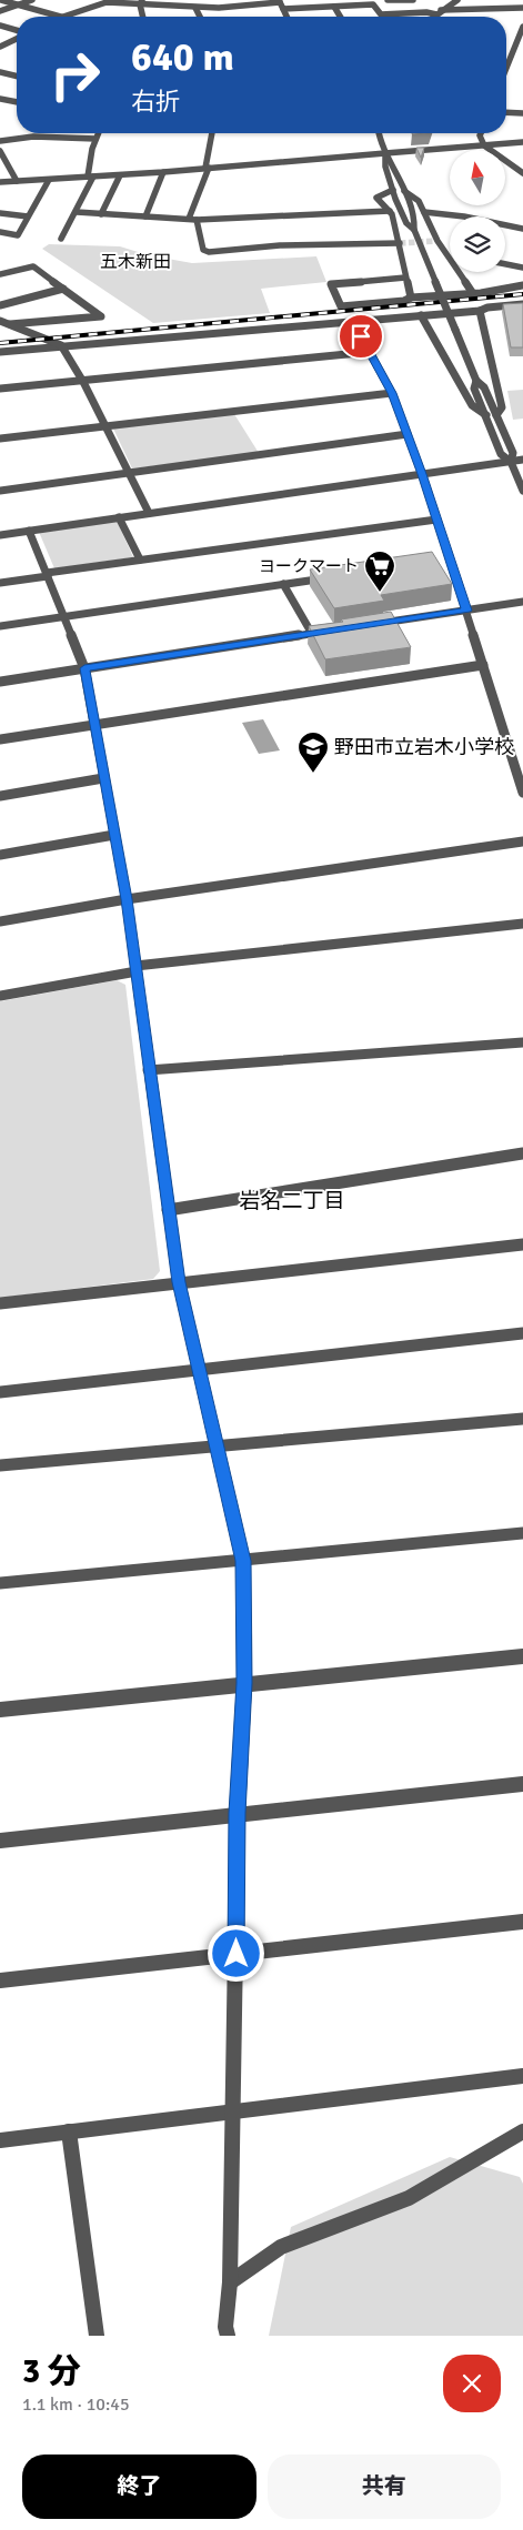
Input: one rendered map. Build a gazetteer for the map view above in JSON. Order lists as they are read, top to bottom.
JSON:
{
  "districts": ["五木新田", "岩名二丁目"],
  "places": {
    "supermarket": ["ヨークマート"],
    "school or university": ["野田市立岩木小学校"]
  },
  "north": "top",
  "page": {
    "turn": ["640 m", "右折"],
    "heading": ["3 分", "1.1 km · 10:45"],
    "buttons": ["終了", "共有"]
  }
}
